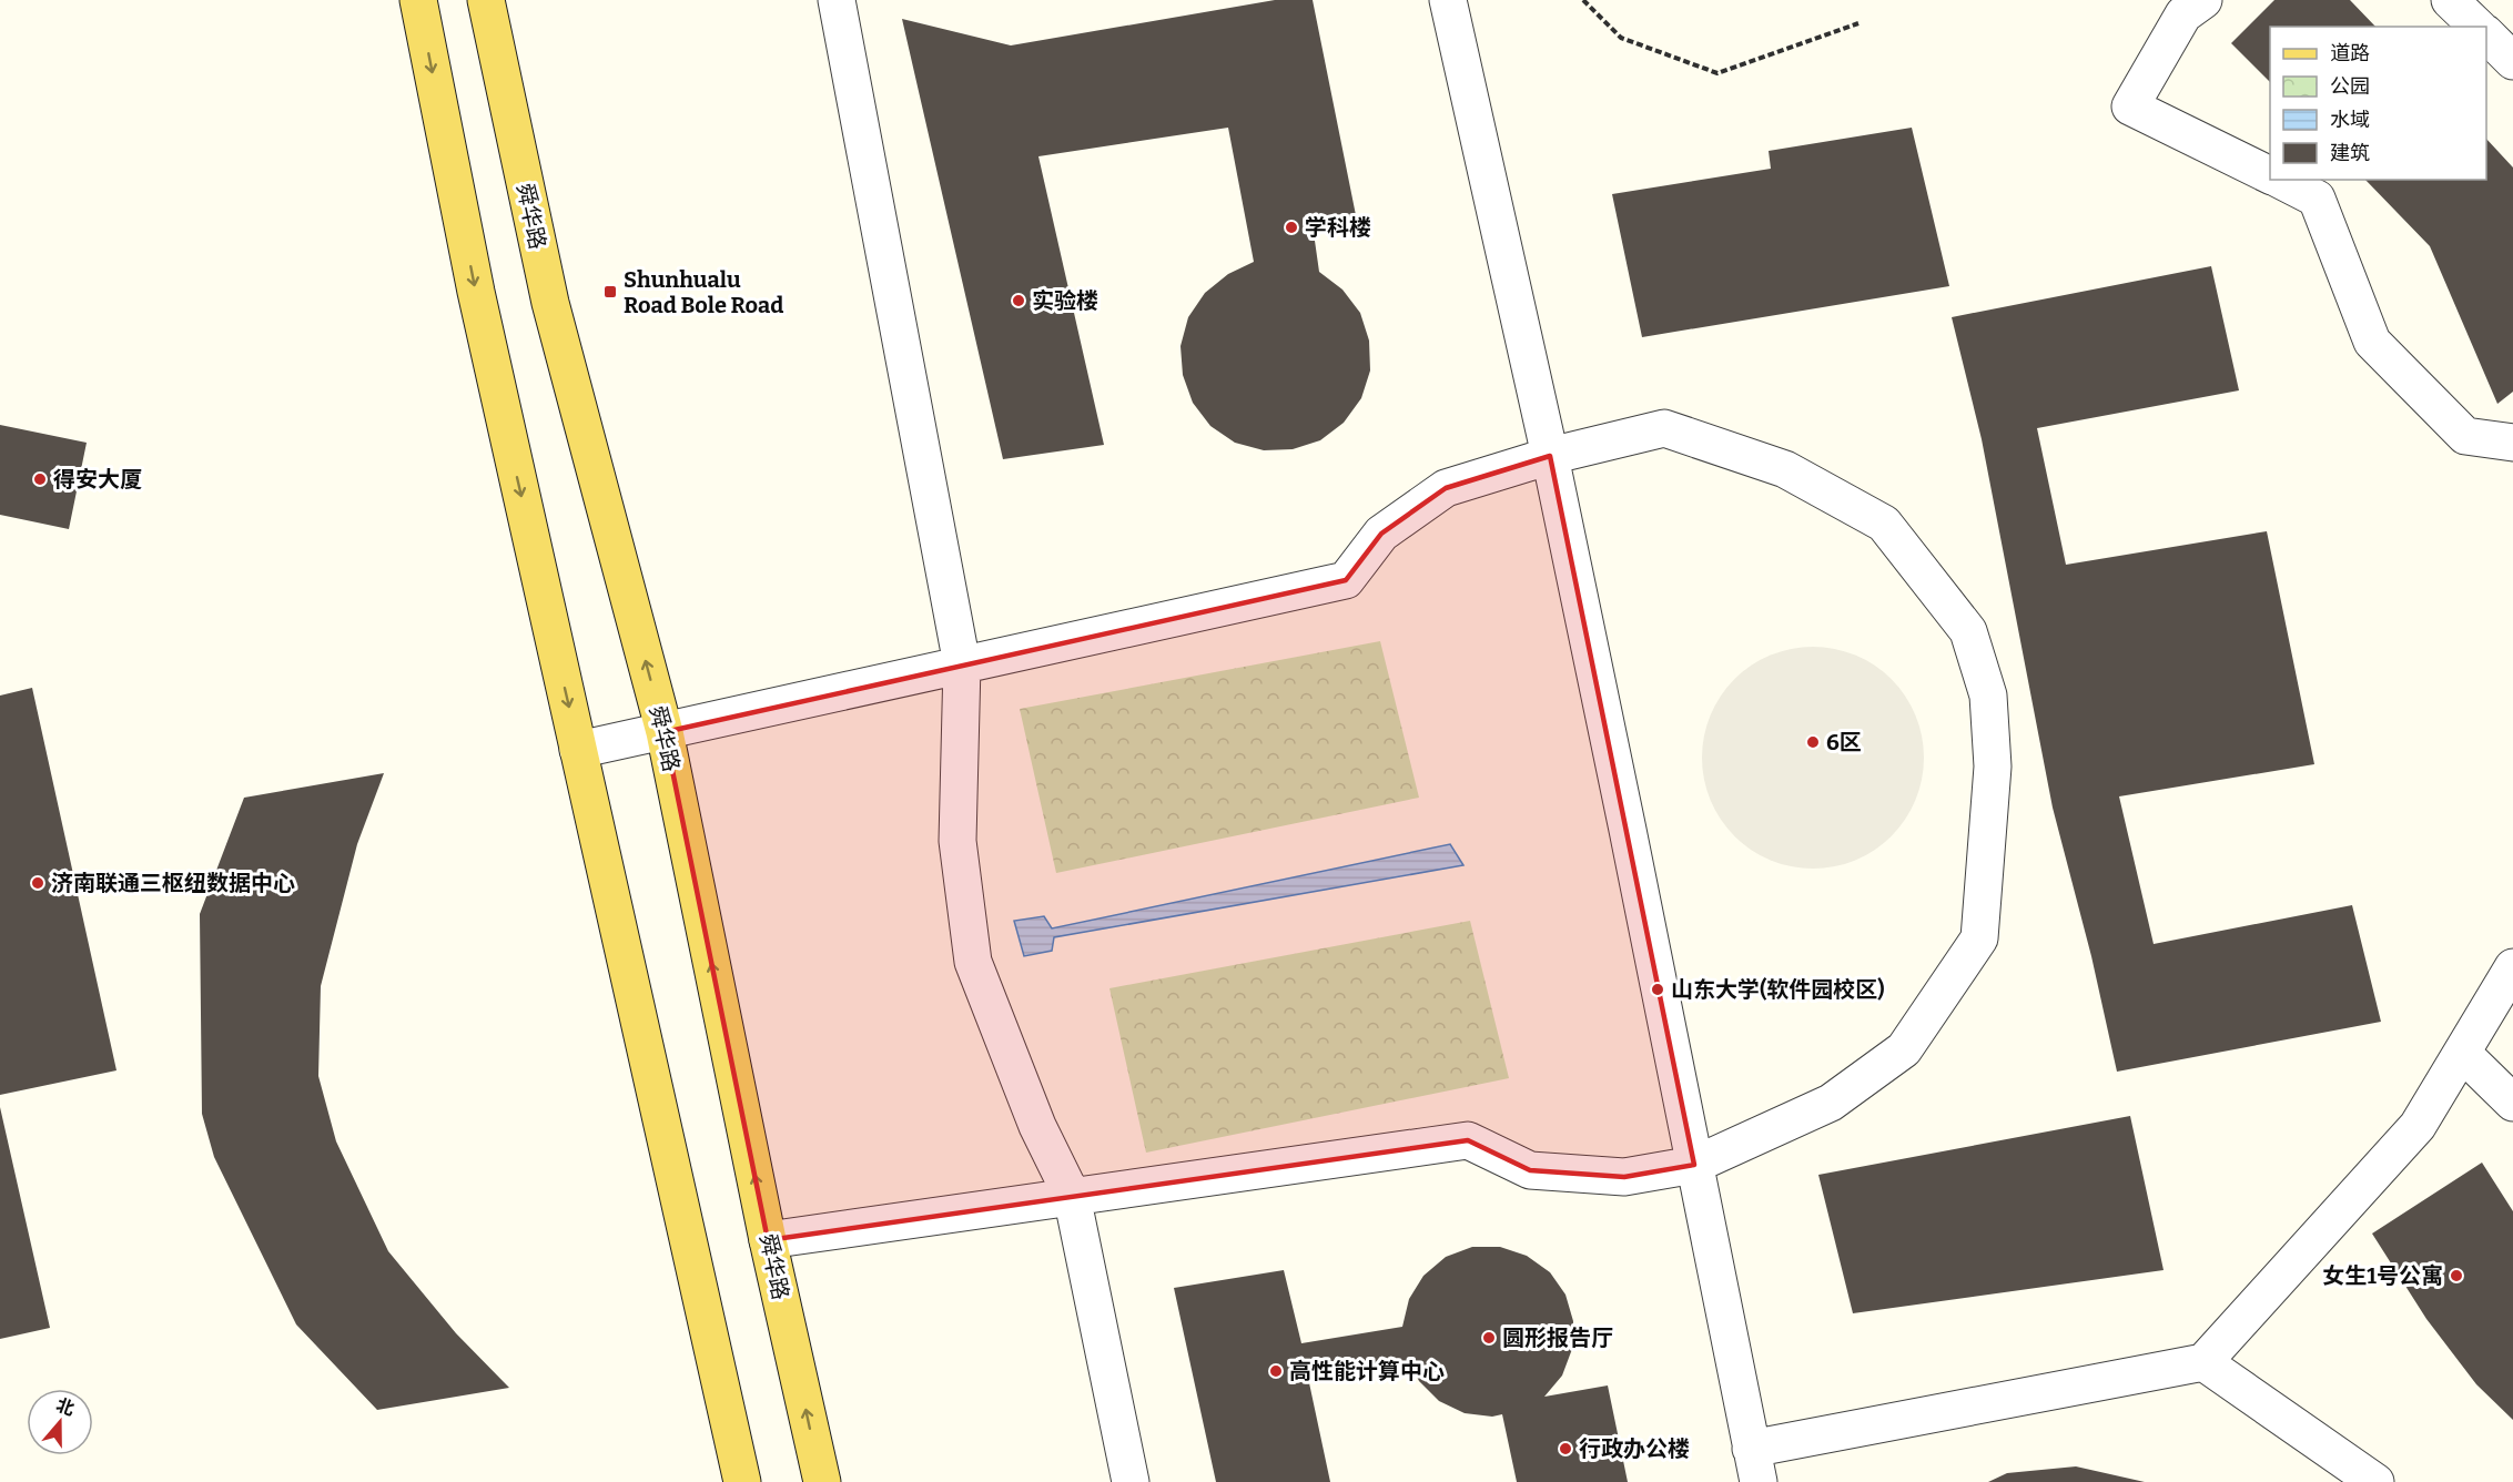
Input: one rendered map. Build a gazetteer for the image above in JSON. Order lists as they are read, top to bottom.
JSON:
{
  "streets": {
    "main road": ["舜华路"]
  },
  "places": {
    "other": [
      "学科楼",
      "实验楼",
      "得安大厦",
      "6区",
      "济南联通三枢纽数据中心",
      "山东大学(软件园校区)",
      "女生1号公寓",
      "圆形报告厅",
      "高性能计算中心",
      "行政办公楼"
    ],
    "transit": ["Shunhualu Road Bole Road"]
  },
  "legend": [
    "道路",
    "公园",
    "水域",
    "建筑"
  ],
  "north": "top"
}
